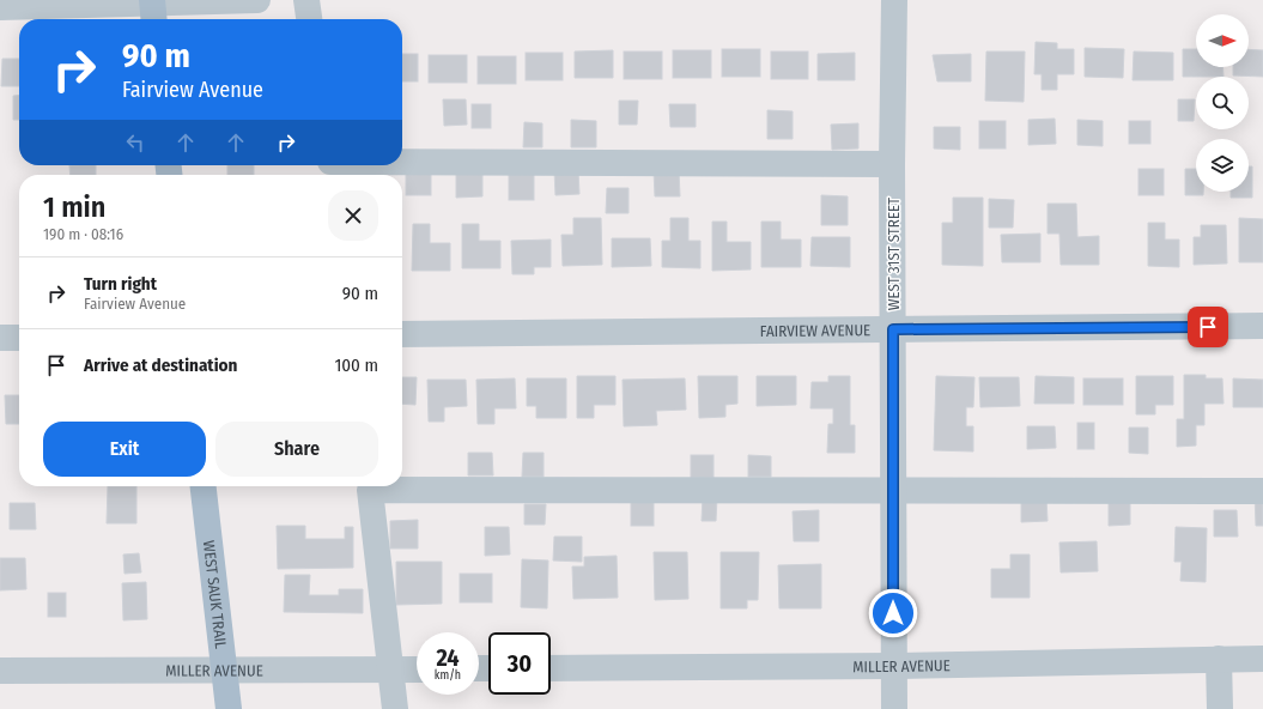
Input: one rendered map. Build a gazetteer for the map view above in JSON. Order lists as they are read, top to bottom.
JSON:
{
  "streets": {
    "main road": ["WEST SAUK TRAIL"],
    "street": ["WEST 31ST STREET", "FAIRVIEW AVENUE", "MILLER AVENUE"]
  },
  "crossings": [
    ["WEST 31ST STREET", "FAIRVIEW AVENUE"],
    ["WEST 31ST STREET", "MILLER AVENUE"],
    ["WEST SAUK TRAIL", "MILLER AVENUE"]
  ],
  "north": "right",
  "page": {
    "turn": ["90 m", "Fairview Avenue"],
    "heading": ["1 min", "190 m · 08:16"],
    "list": [
      {
        "name": "Turn right",
        "note": "Fairview Avenue",
        "value": "90 m"
      },
      {
        "name": "Arrive at destination",
        "value": "100 m"
      }
    ],
    "buttons": ["Exit", "Share"],
    "speed": "24 km/h",
    "limit": "30"
  }
}
